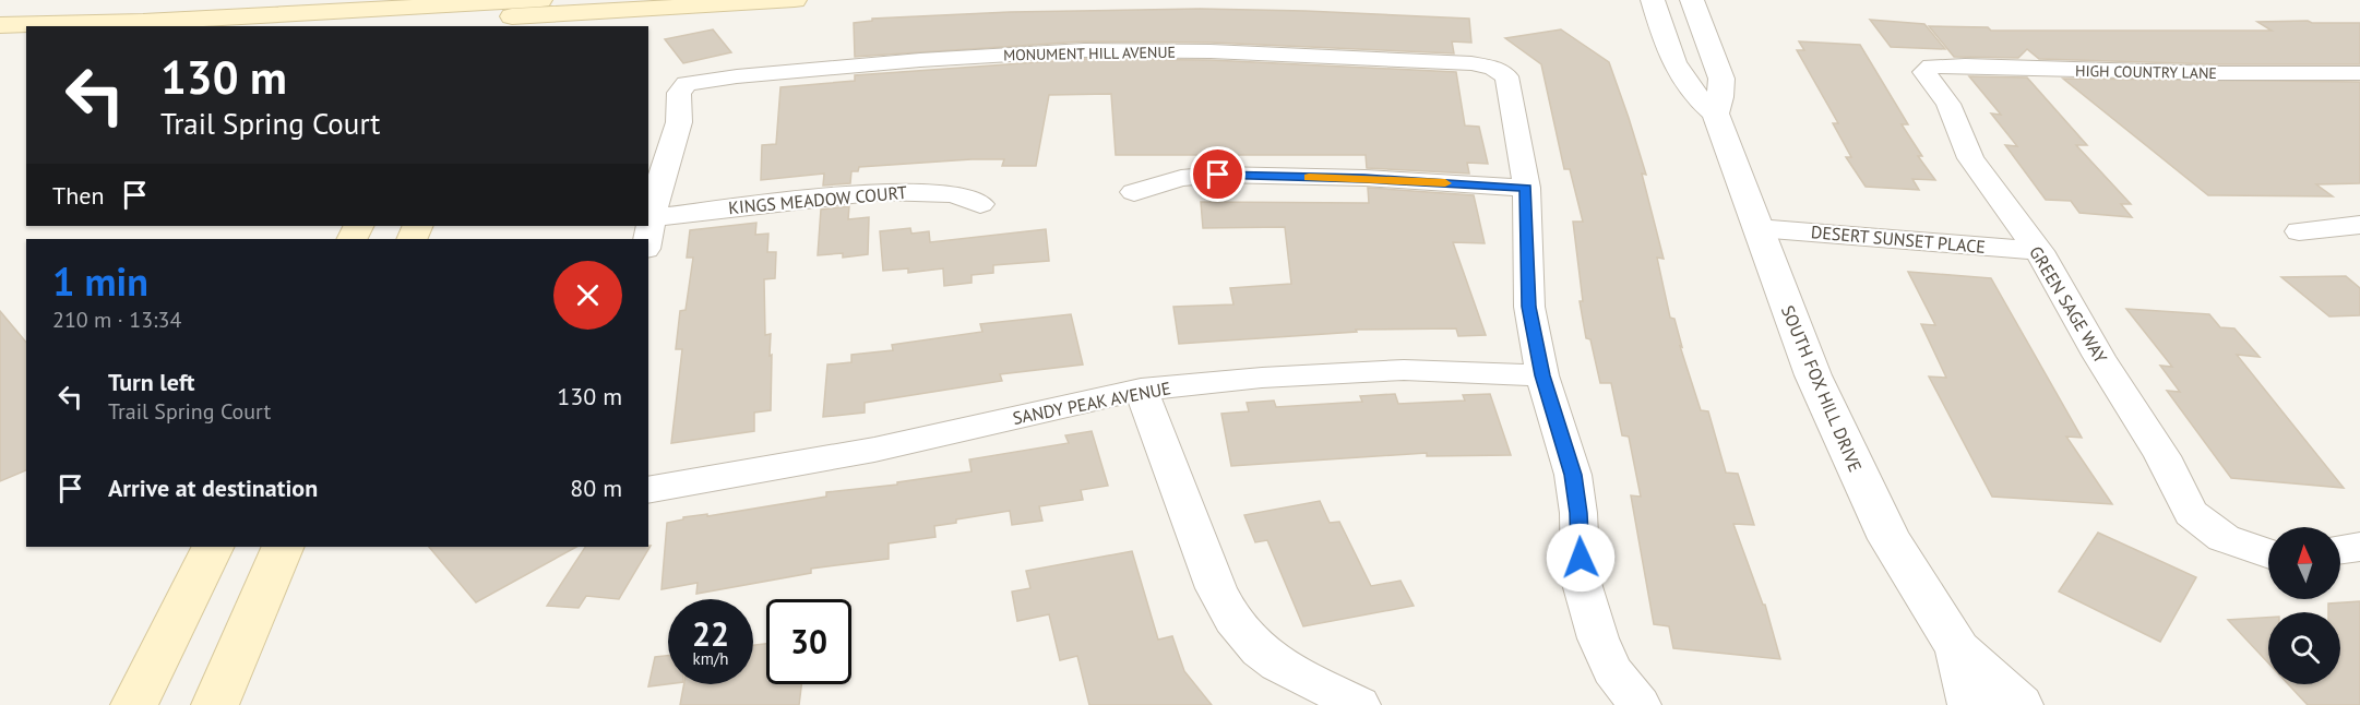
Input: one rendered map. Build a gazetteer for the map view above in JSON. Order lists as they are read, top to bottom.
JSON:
{
  "streets": {
    "street": [
      "MONUMENT HILL AVENUE",
      "HIGH COUNTRY LANE",
      "KINGS MEADOW COURT",
      "DESERT SUNSET PLACE",
      "GREEN SAGE WAY",
      "SOUTH FOX HILL DRIVE",
      "SANDY PEAK AVENUE"
    ]
  },
  "crossings": [
    ["MONUMENT HILL AVENUE", "KINGS MEADOW COURT"],
    ["HIGH COUNTRY LANE", "GREEN SAGE WAY"],
    ["DESERT SUNSET PLACE", "GREEN SAGE WAY"],
    ["DESERT SUNSET PLACE", "SOUTH FOX HILL DRIVE"]
  ],
  "north": "top",
  "page": {
    "turn": ["130 m", "Trail Spring Court"],
    "then": "Then",
    "heading": ["1 min", "210 m · 13:34"],
    "list": [
      {
        "name": "Turn left",
        "note": "Trail Spring Court",
        "value": "130 m"
      },
      {
        "name": "Arrive at destination",
        "value": "80 m"
      }
    ],
    "speed": "22 km/h",
    "limit": "30"
  }
}
